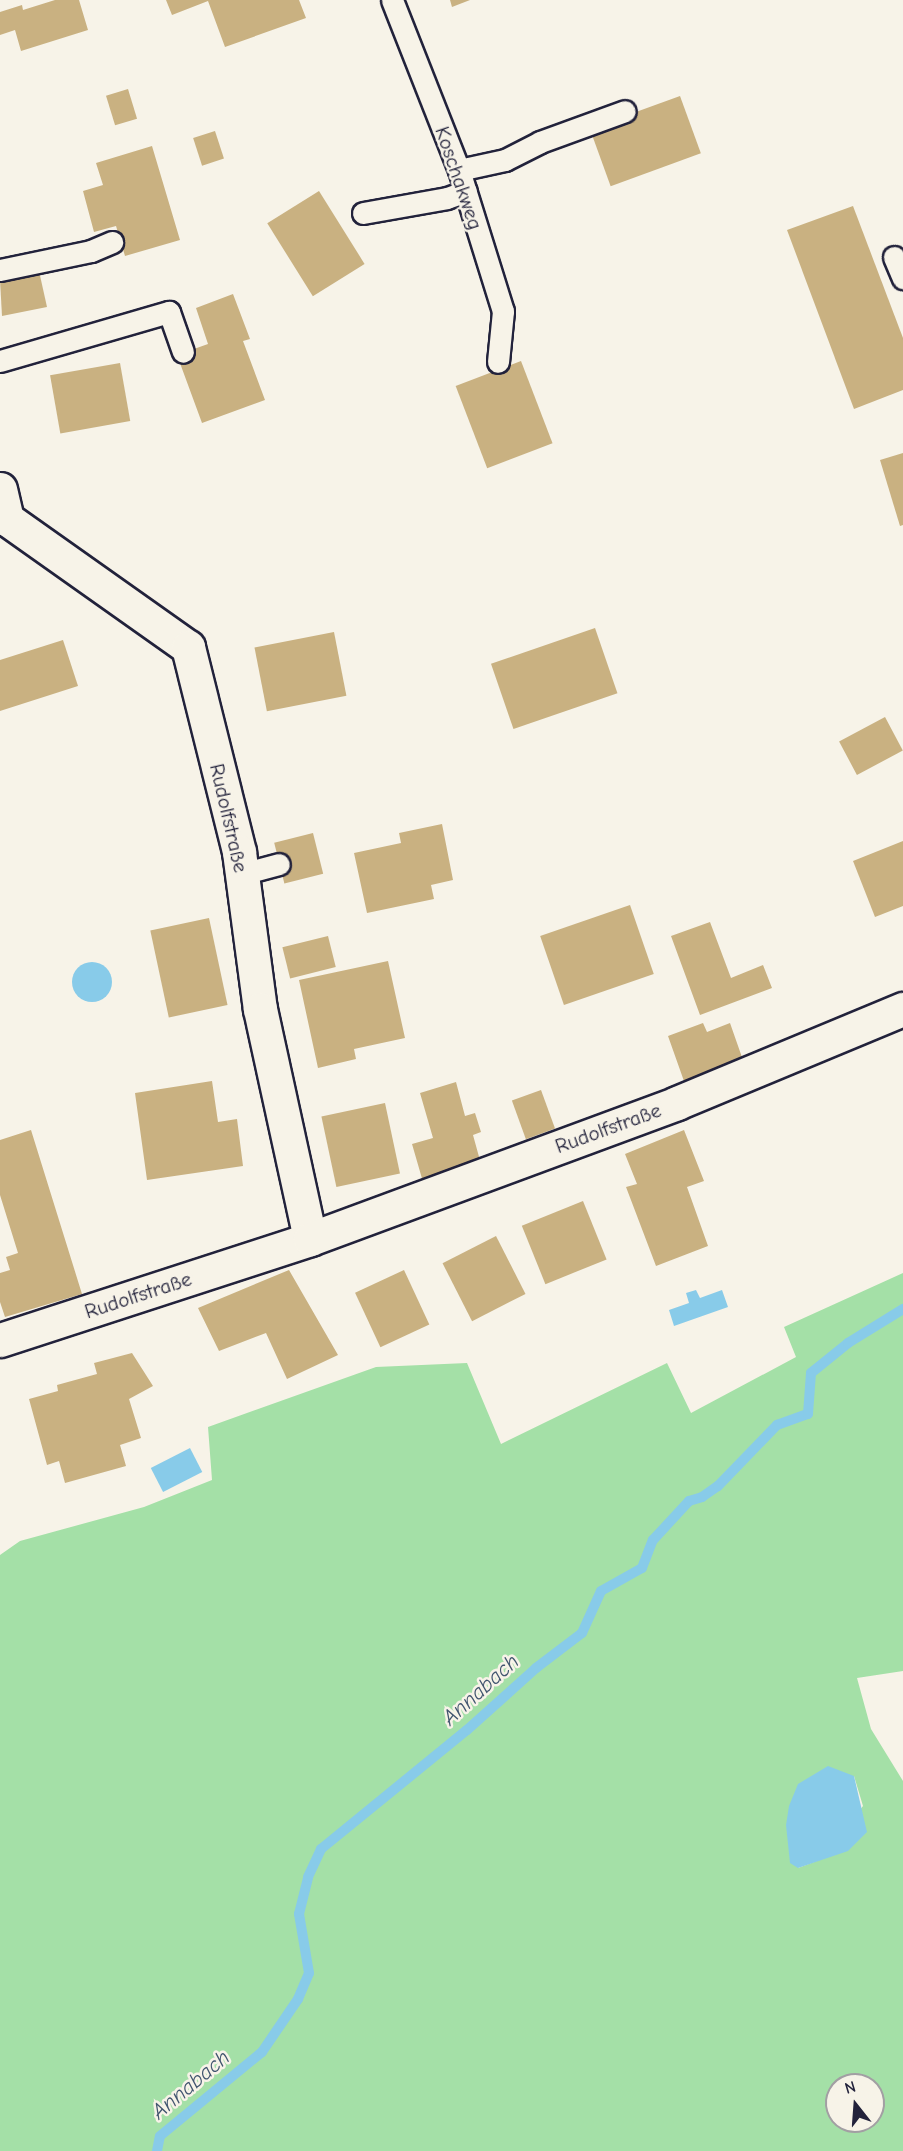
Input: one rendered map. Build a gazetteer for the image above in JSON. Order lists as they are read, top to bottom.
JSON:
{
  "streets": {
    "street": ["Rudolfstraße"],
    "lane": ["Koschakweg"]
  },
  "water": ["Annabach"],
  "north": "top"
}
